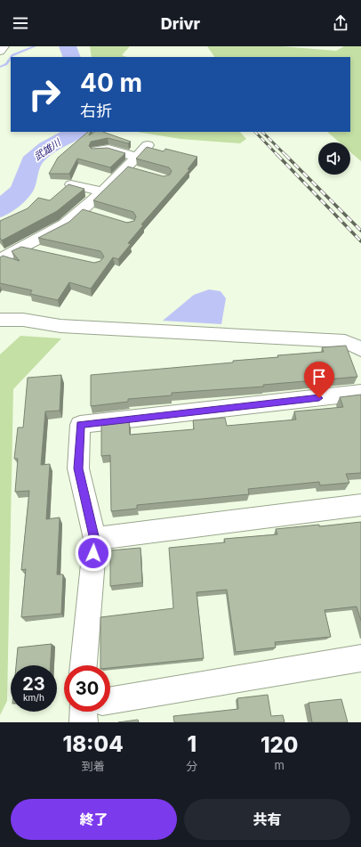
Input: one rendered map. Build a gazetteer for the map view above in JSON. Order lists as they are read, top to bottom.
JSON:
{
  "water": ["武雄川"],
  "page": {
    "header": "Drivr",
    "turn": ["40 m", "右折"],
    "speed": "23 km/h",
    "limit": "30",
    "eta": [
      "18:04",
      "到着",
      "1",
      "分",
      "120",
      "m"
    ],
    "buttons": ["終了", "共有"]
  }
}
